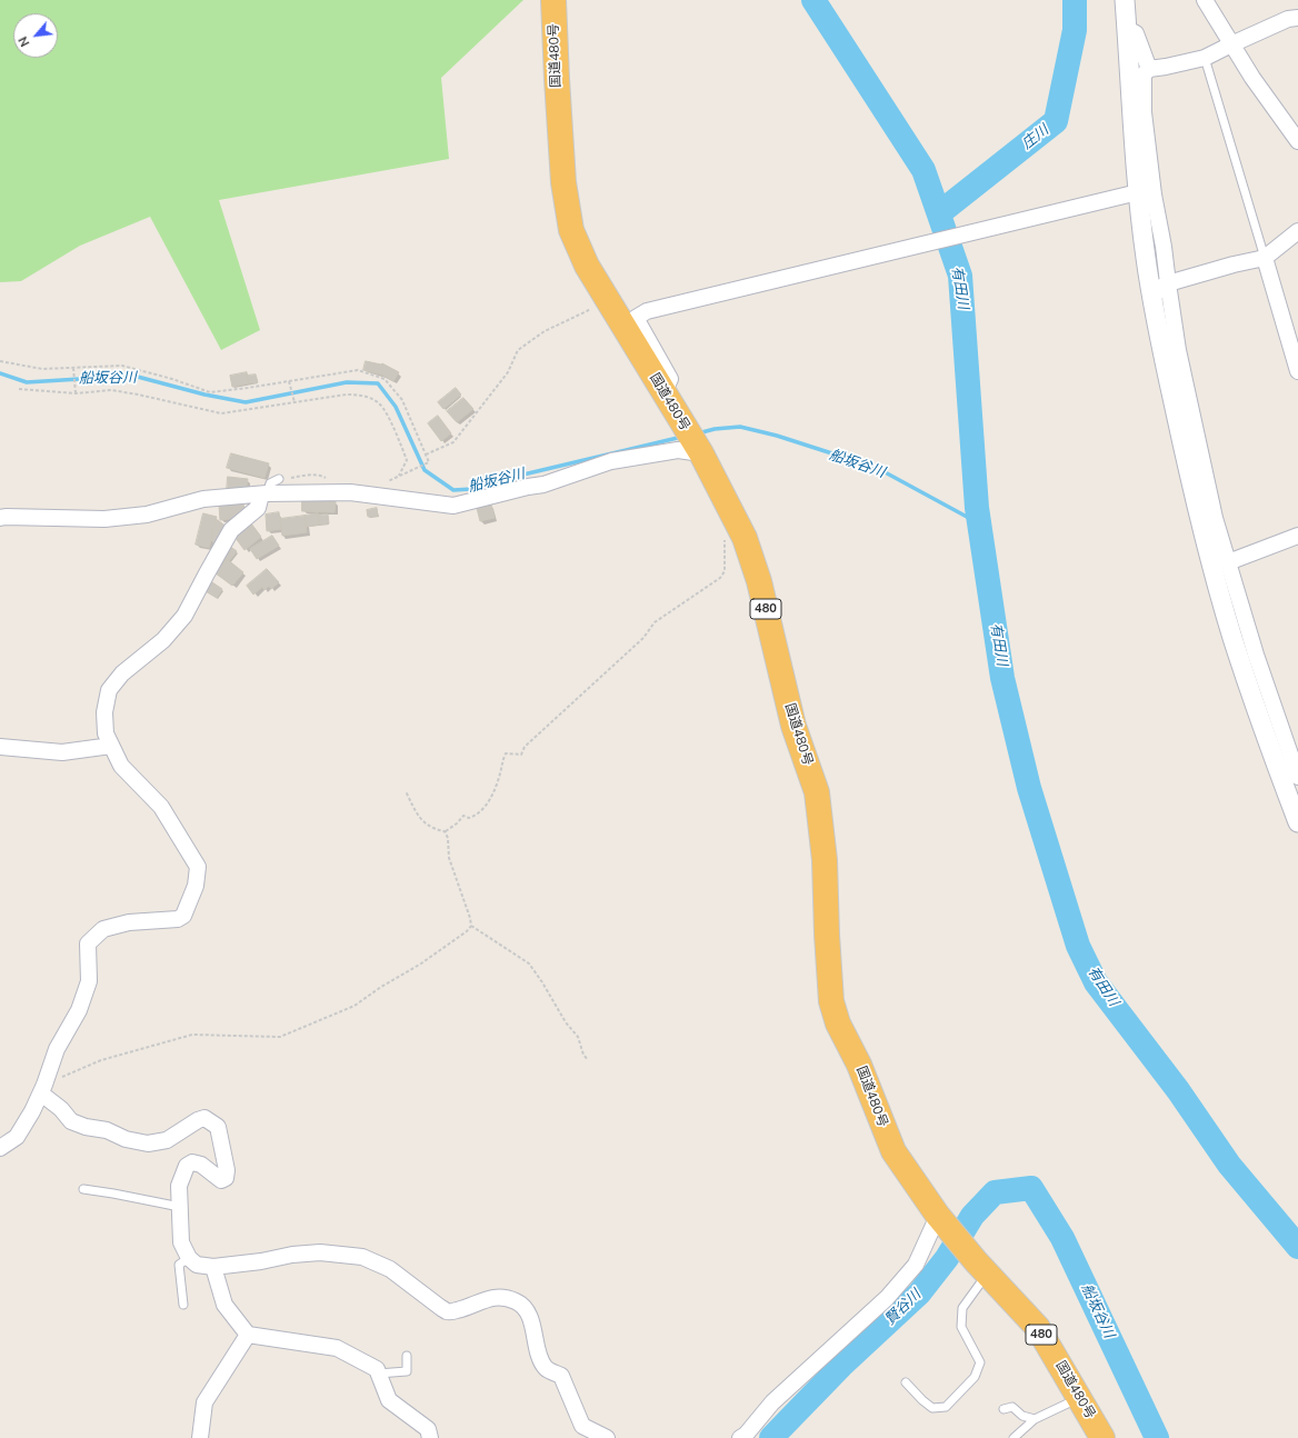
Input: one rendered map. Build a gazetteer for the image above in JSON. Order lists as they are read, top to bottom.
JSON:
{
  "streets": {
    "highway": ["国道480号", "480"]
  },
  "water": [
    "庄川",
    "有田川",
    "船坂谷川",
    "賢谷川"
  ],
  "north": "bottom left"
}
